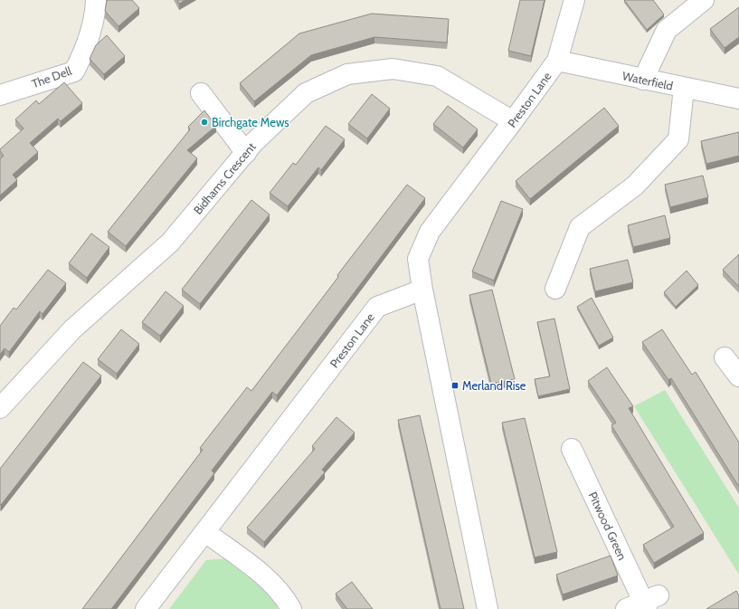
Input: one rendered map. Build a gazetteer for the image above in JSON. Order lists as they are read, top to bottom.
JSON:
{
  "streets": {
    "street": [
      "The Dell",
      "Waterfield",
      "Preston Lane",
      "Bidhams Crescent",
      "Pitwood Green"
    ]
  },
  "crossings": [
    ["Waterfield", "Preston Lane"],
    ["Preston Lane", "Bidhams Crescent"]
  ],
  "places": {
    "other": ["Birchgate Mews"],
    "transit": ["Merland Rise"]
  }
}
